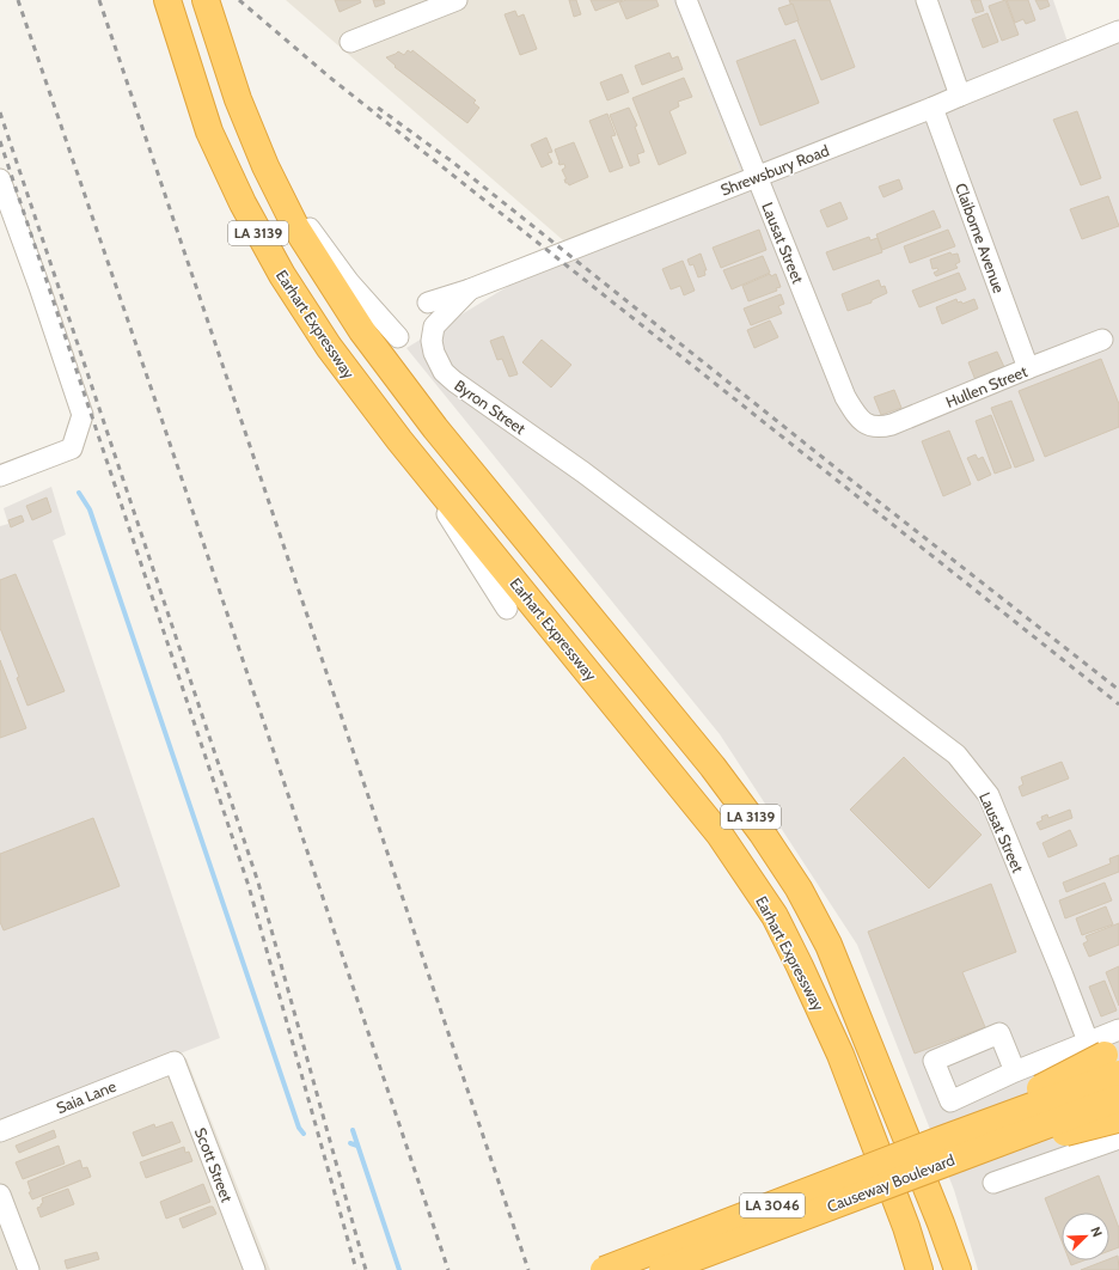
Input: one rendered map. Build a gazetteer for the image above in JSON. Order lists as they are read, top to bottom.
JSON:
{
  "streets": {
    "highway": [
      "LA 3139",
      "Earhart Expressway",
      "Causeway Boulevard",
      "LA 3046"
    ],
    "street": [
      "Shrewsbury Road",
      "Claiborne Avenue",
      "Lausat Street",
      "Hullen Street",
      "Byron Street",
      "Saia Lane",
      "Scott Street"
    ]
  },
  "crossings": [
    ["Shrewsbury Road", "Claiborne Avenue"],
    ["Shrewsbury Road", "Lausat Street"],
    ["Shrewsbury Road", "Byron Street"],
    ["Claiborne Avenue", "Hullen Street"],
    ["Lausat Street", "Hullen Street"],
    ["Lausat Street", "Byron Street"],
    ["Saia Lane", "Scott Street"]
  ],
  "north": "top right"
}
